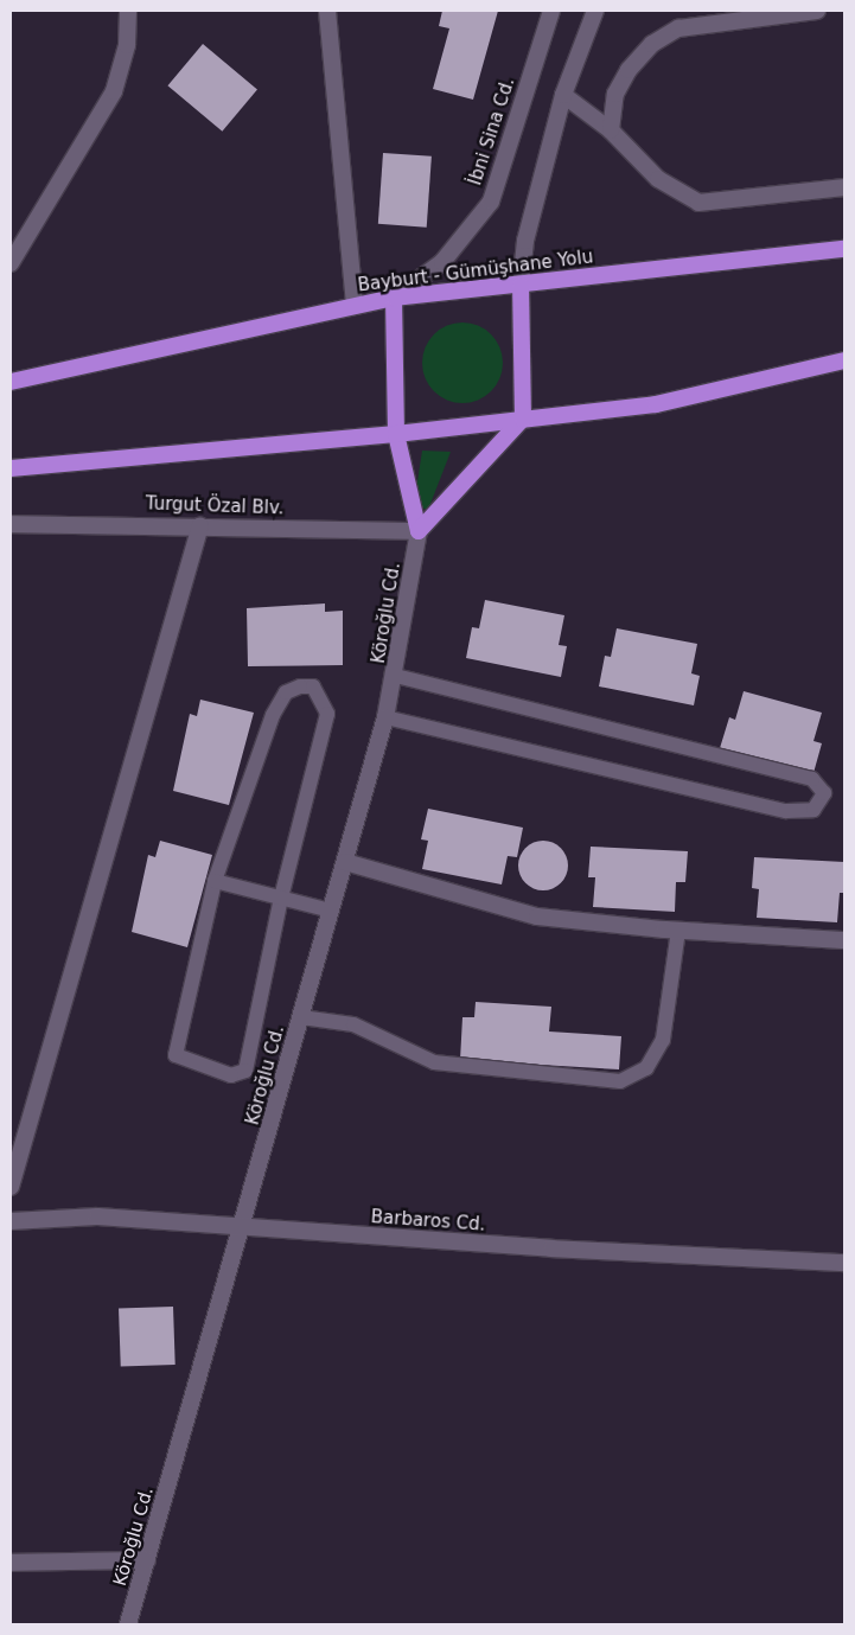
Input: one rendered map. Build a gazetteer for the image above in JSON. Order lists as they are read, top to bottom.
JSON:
{
  "streets": {
    "highway": ["Bayburt - Gümüşhane Yolu"],
    "street": [
      "İbni Sina Cd.",
      "Turgut Özal Blv.",
      "Köroğlu Cd.",
      "Barbaros Cd."
    ]
  },
  "crossings": [
    ["İbni Sina Cd.", "Bayburt - Gümüşhane Yolu"],
    ["Turgut Özal Blv.", "Köroğlu Cd."],
    ["Köroğlu Cd.", "Barbaros Cd."]
  ]
}
